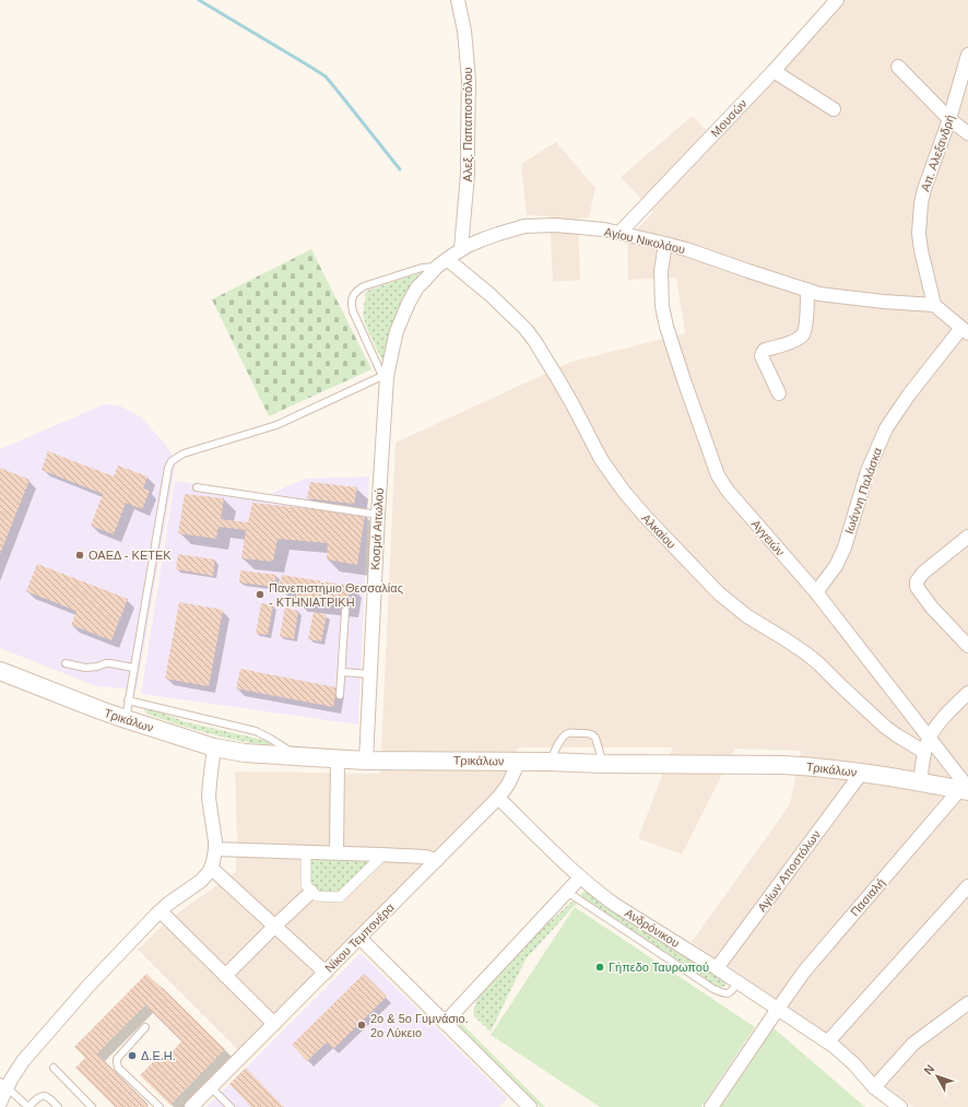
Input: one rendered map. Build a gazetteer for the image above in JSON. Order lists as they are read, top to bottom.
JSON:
{
  "streets": {
    "main road": ["Τρικάλων"],
    "street": [
      "Μουσών",
      "Αλεξ. Παπαποστόλου",
      "Απ. Αλεξανδρή",
      "Αγίου Νικολάου",
      "Ιωάννη Παλάσκα",
      "Κοσμά Αιτωλού",
      "Αλκαίου",
      "Αγγειών",
      "Αγίων Αποστόλων",
      "Πασιαλή",
      "Ανδρόνικου",
      "Νίκου Τεμπονέρα"
    ]
  },
  "crossings": [
    ["Μουσών", "Αγίου Νικολάου"],
    ["Αλεξ. Παπαποστόλου", "Αγίου Νικολάου"],
    ["Απ. Αλεξανδρή", "Αγίου Νικολάου"],
    ["Αγίου Νικολάου", "Κοσμά Αιτωλού"],
    ["Αγίου Νικολάου", "Αλκαίου"],
    ["Αγίου Νικολάου", "Αγγειών"],
    ["Ιωάννη Παλάσκα", "Αγγειών"],
    ["Κοσμά Αιτωλού", "Τρικάλων"],
    ["Αγγειών", "Τρικάλων"],
    ["Αγγειών", "Πασιαλή"],
    ["Τρικάλων", "Αγίων Αποστόλων"],
    ["Τρικάλων", "Πασιαλή"],
    ["Τρικάλων", "Νίκου Τεμπονέρα"],
    ["Αγίων Αποστόλων", "Ανδρόνικου"],
    ["Πασιαλή", "Ανδρόνικου"],
    ["Ανδρόνικου", "Νίκου Τεμπονέρα"]
  ],
  "places": [
    "ΟΑΕΔ - ΚΕΤΕΚ",
    "Πανεπιστήμιο Θεσσαλίας - ΚΤΗΝΙΑΤΡΙΚΗ",
    "Γήπεδο Ταυρωπού",
    "2ο & 5ο Γυμνάσιο. 2ο Λύκειο",
    "Δ.Ε.Η."
  ],
  "north": "top left"
}
